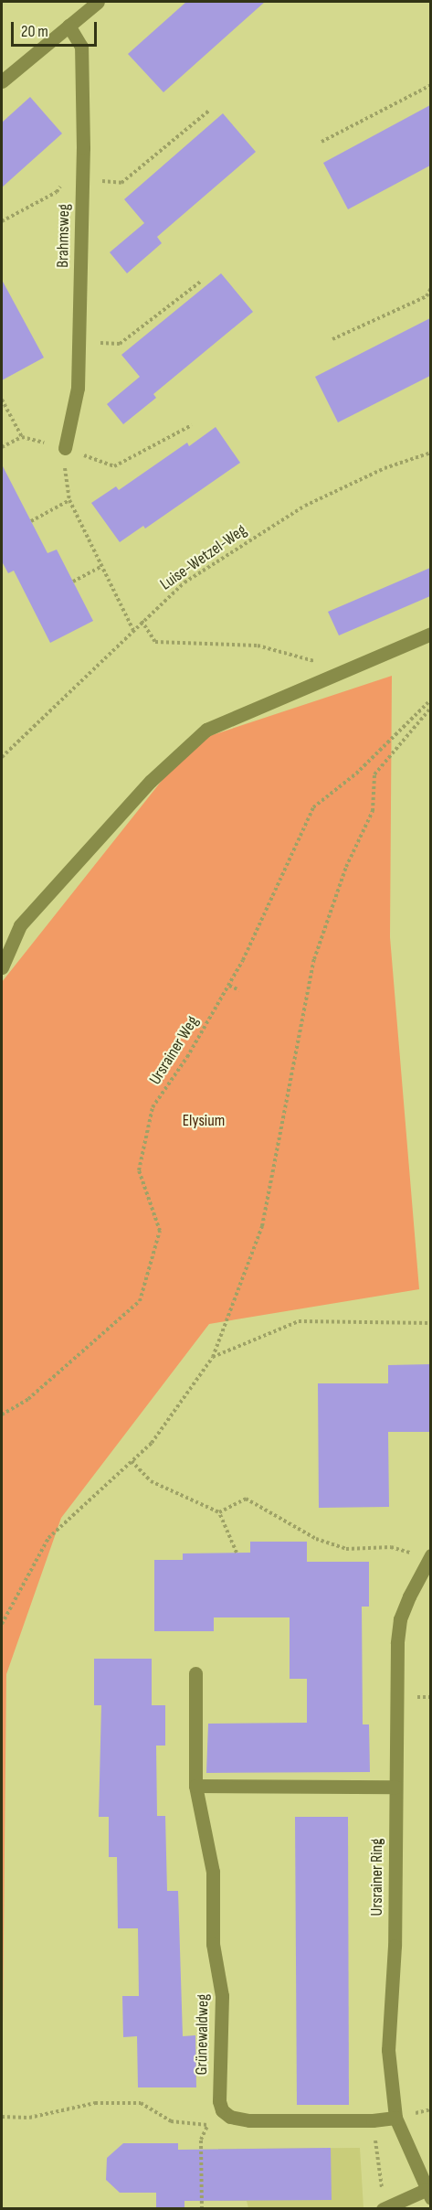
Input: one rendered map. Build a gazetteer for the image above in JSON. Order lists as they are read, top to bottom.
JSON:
{
  "streets": {
    "street": ["Brahmsweg", "Ursrainer Ring", "Grünewaldweg"],
    "path": ["Luise-Wetzel-Weg", "Ursrainer Weg"]
  },
  "parks": ["Elysium"],
  "scale_bar": "20 m"
}
